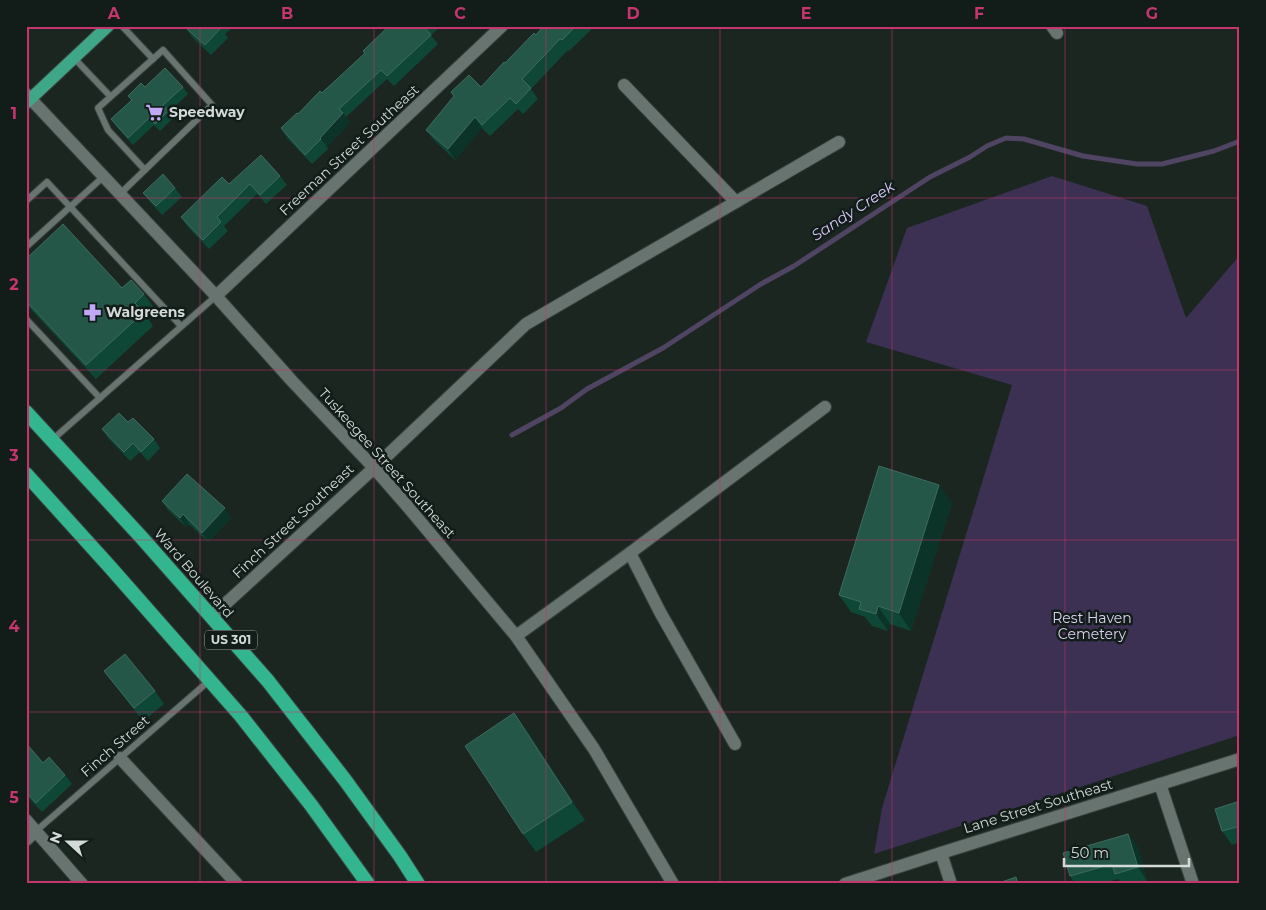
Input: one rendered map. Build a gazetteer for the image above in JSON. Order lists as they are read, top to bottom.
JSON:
{
  "streets": {
    "highway": ["Ward Boulevard", "US 301"],
    "street": [
      "Freeman Street Southeast",
      "Tuskeegee Street Southeast",
      "Finch Street Southeast",
      "Lane Street Southeast"
    ],
    "lane": ["Finch Street"]
  },
  "crossings": [
    ["Freeman Street Southeast", "Tuskeegee Street Southeast"],
    ["Tuskeegee Street Southeast", "Finch Street Southeast"],
    ["Finch Street Southeast", "Ward Boulevard"],
    ["US 301", "Finch Street"]
  ],
  "water": ["Sandy Creek"],
  "parks": ["Rest Haven Cemetery"],
  "places": {
    "supermarket": ["Speedway"],
    "pharmacy": ["Walgreens"]
  },
  "scale_bar": "50 m",
  "north": "left",
  "grid": {
    "columns": [
      "A",
      "B",
      "C",
      "D",
      "E",
      "F",
      "G"
    ],
    "rows": [
      "1",
      "2",
      "3",
      "4",
      "5"
    ]
  }
}
